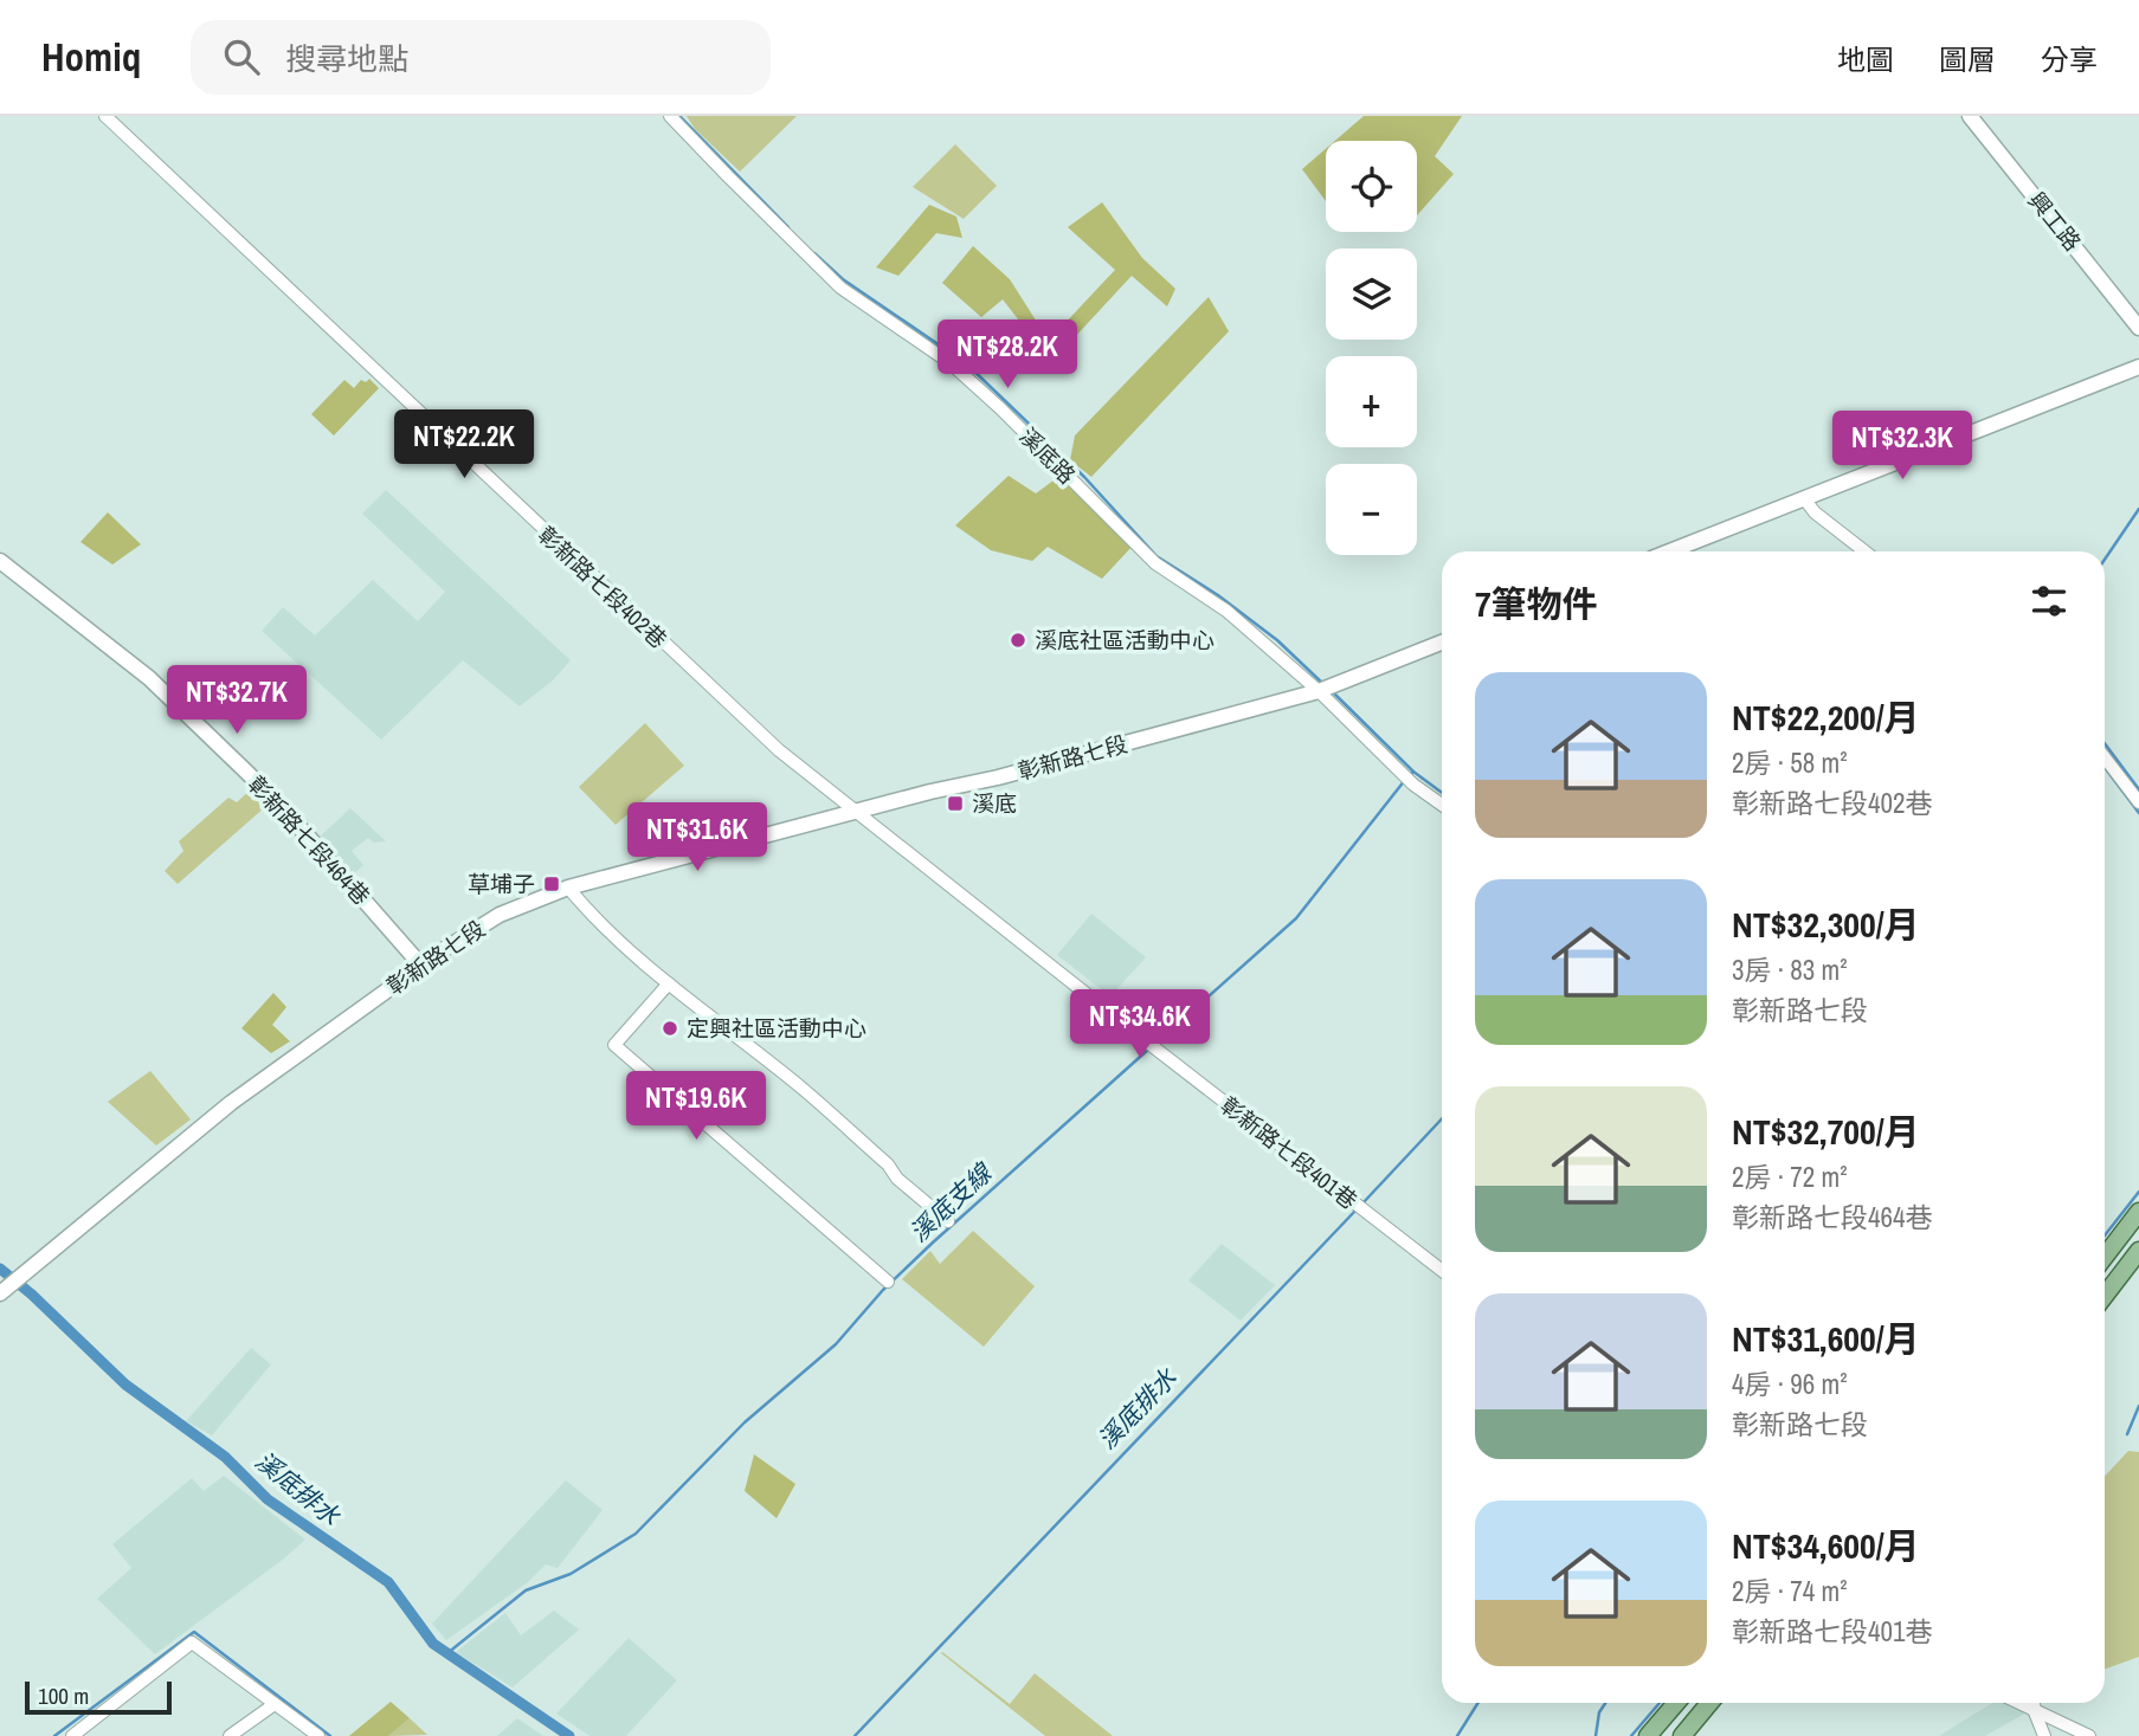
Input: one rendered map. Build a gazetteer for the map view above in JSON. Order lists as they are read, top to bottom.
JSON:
{
  "streets": {
    "street": [
      "興工路",
      "溪底路",
      "彰新路七段402巷",
      "彰新路七段",
      "彰新路七段464巷",
      "彰新路七段401巷"
    ]
  },
  "crossings": [
    ["溪底路", "彰新路七段"],
    ["彰新路七段402巷", "彰新路七段"],
    ["彰新路七段402巷", "彰新路七段401巷"],
    ["彰新路七段", "彰新路七段464巷"],
    ["彰新路七段", "彰新路七段401巷"]
  ],
  "water": ["溪底支線", "溪底排水"],
  "places": {
    "other": ["溪底社區活動中心", "定興社區活動中心"],
    "transit": ["溪底", "草埔子"]
  },
  "scale_bar": "100 m",
  "page": {
    "header": "Homiq",
    "search": "搜尋地點",
    "nav": ["地圖", "圖層", "分享"],
    "map_buttons": ["+", "−"],
    "price": [
      "NT$28.2K",
      "NT$22.2K",
      "NT$32.3K",
      "NT$32.7K",
      "NT$31.6K",
      "NT$34.6K",
      "NT$19.6K"
    ],
    "heading": "7筆物件",
    "list": [
      {
        "name": "NT$22,200/月",
        "note": "2房 · 58 m² · 彰新路七段402巷"
      },
      {
        "name": "NT$32,300/月",
        "note": "3房 · 83 m² · 彰新路七段"
      },
      {
        "name": "NT$32,700/月",
        "note": "2房 · 72 m² · 彰新路七段464巷"
      },
      {
        "name": "NT$31,600/月",
        "note": "4房 · 96 m² · 彰新路七段"
      },
      {
        "name": "NT$34,600/月",
        "note": "2房 · 74 m² · 彰新路七段401巷"
      }
    ],
    "scale": "100 m"
  }
}
